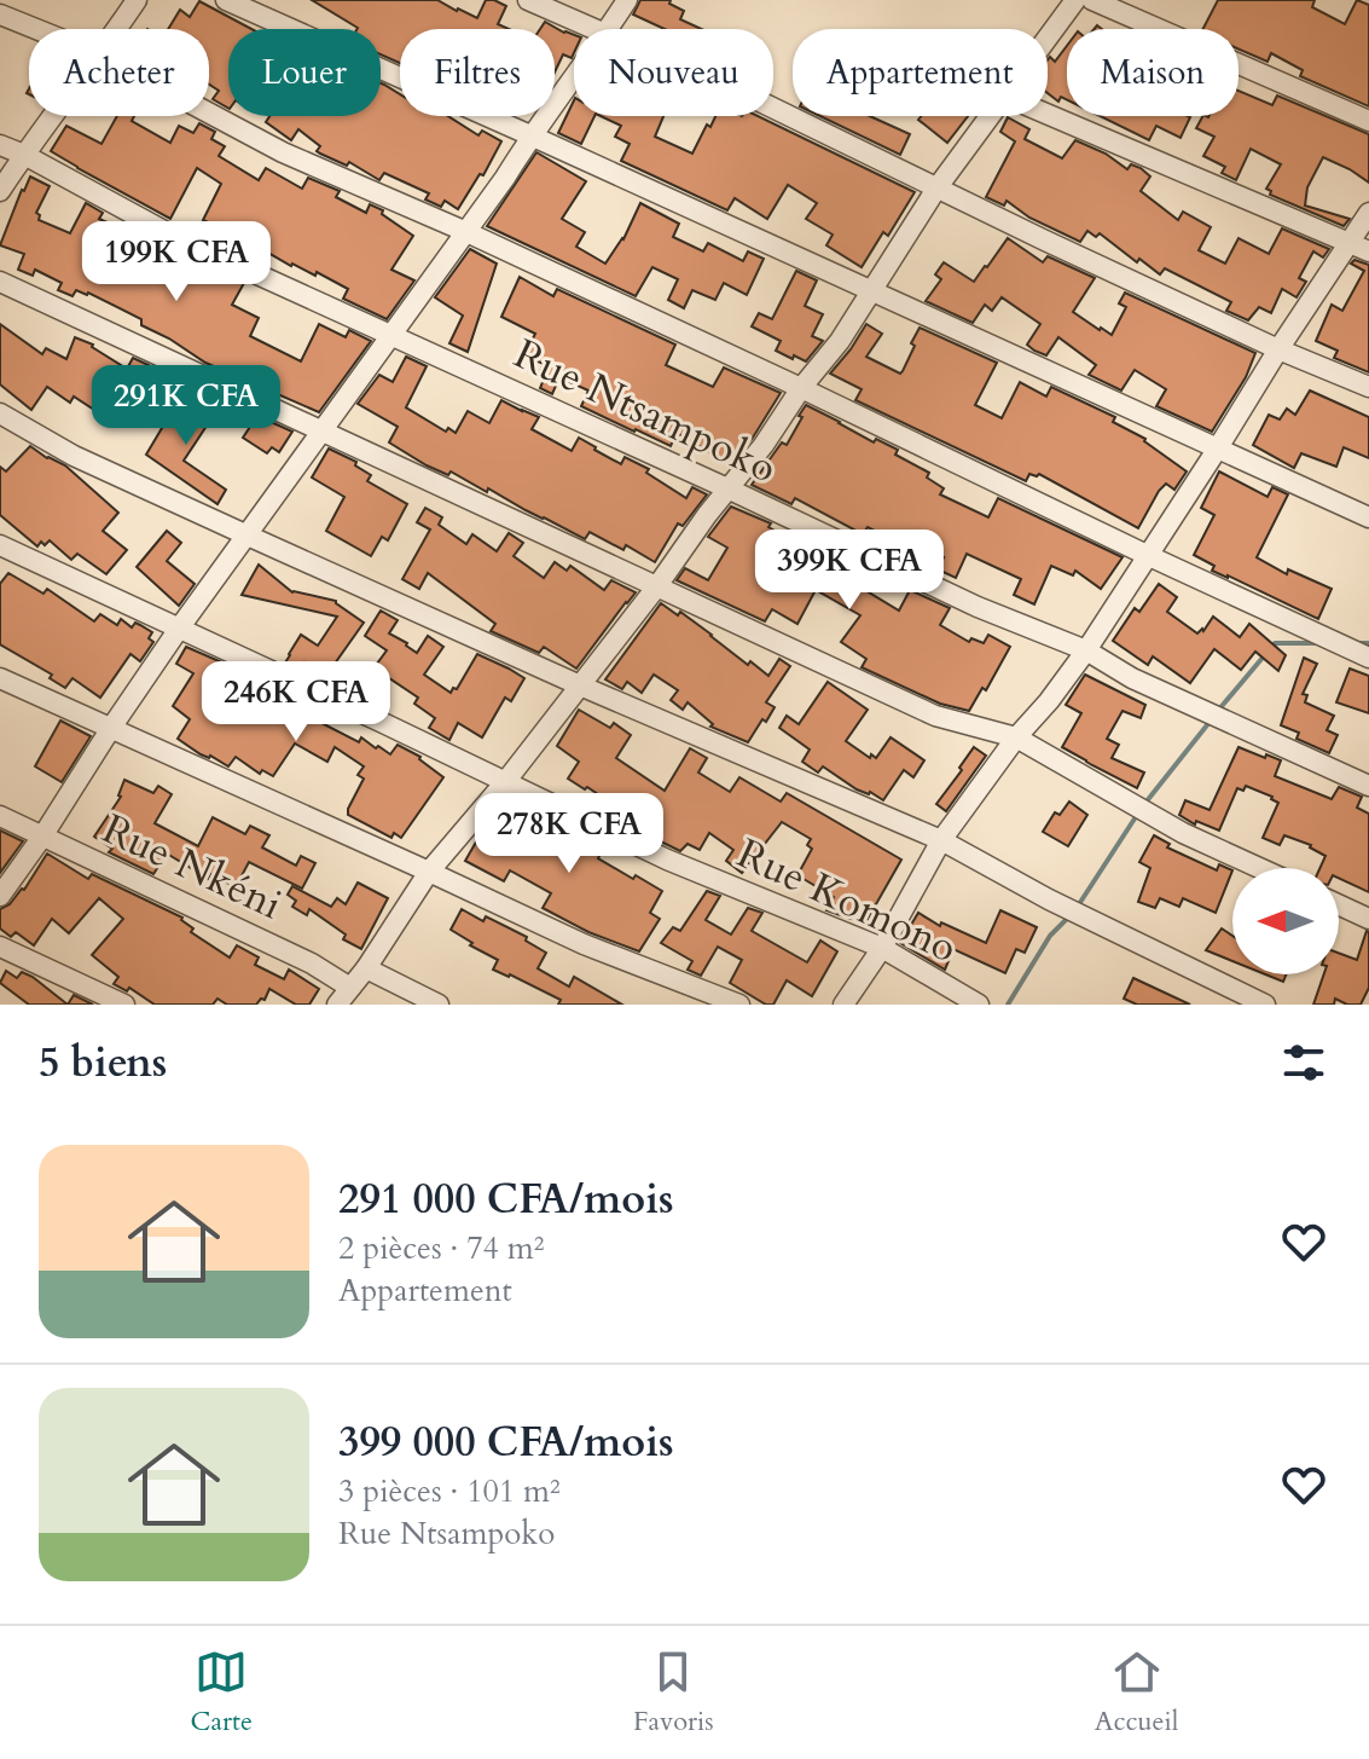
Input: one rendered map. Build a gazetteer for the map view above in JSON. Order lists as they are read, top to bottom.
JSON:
{
  "streets": {
    "street": ["Rue Ntsampoko", "Rue Nkéni", "Rue Komono"]
  },
  "north": "left",
  "page": {
    "chip": [
      "Acheter",
      "Louer",
      "Filtres",
      "Nouveau",
      "Appartement",
      "Maison"
    ],
    "price": [
      "199K CFA",
      "291K CFA",
      "399K CFA",
      "246K CFA",
      "278K CFA"
    ],
    "heading": "5 biens",
    "list": [
      {
        "name": "291 000 CFA/mois",
        "note": "2 pièces · 74 m² · Appartement"
      },
      {
        "name": "399 000 CFA/mois",
        "note": "3 pièces · 101 m² · Rue Ntsampoko"
      }
    ],
    "tabs": ["Carte", "Favoris", "Accueil"]
  }
}
